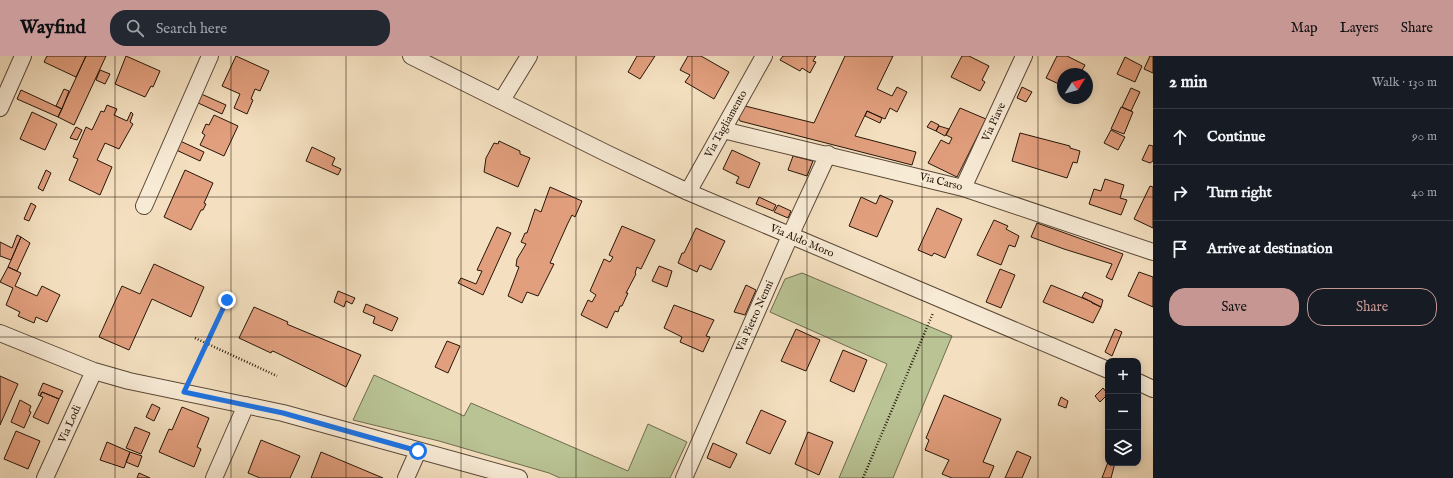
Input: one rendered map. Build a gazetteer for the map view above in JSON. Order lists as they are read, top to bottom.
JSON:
{
  "streets": {
    "street": [
      "Via Piave",
      "Via Tagliamento",
      "Via Carso",
      "Via Aldo Moro",
      "Via Pietro Nenni",
      "Via Lodi"
    ]
  },
  "crossings": [
    ["Via Piave", "Via Carso"],
    ["Via Tagliamento", "Via Carso"],
    ["Via Tagliamento", "Via Aldo Moro"],
    ["Via Carso", "Via Pietro Nenni"],
    ["Via Aldo Moro", "Via Pietro Nenni"]
  ],
  "north": "top right",
  "page": {
    "header": "Wayfind",
    "search": "Search here",
    "nav": ["Map", "Layers", "Share"],
    "heading": ["2 min", "Walk · 130 m"],
    "list": [
      ["Continue", "90 m"],
      ["Turn right", "40 m"],
      "Arrive at destination"
    ],
    "buttons": ["Save", "Share"],
    "map_buttons": ["+", "−"]
  }
}
